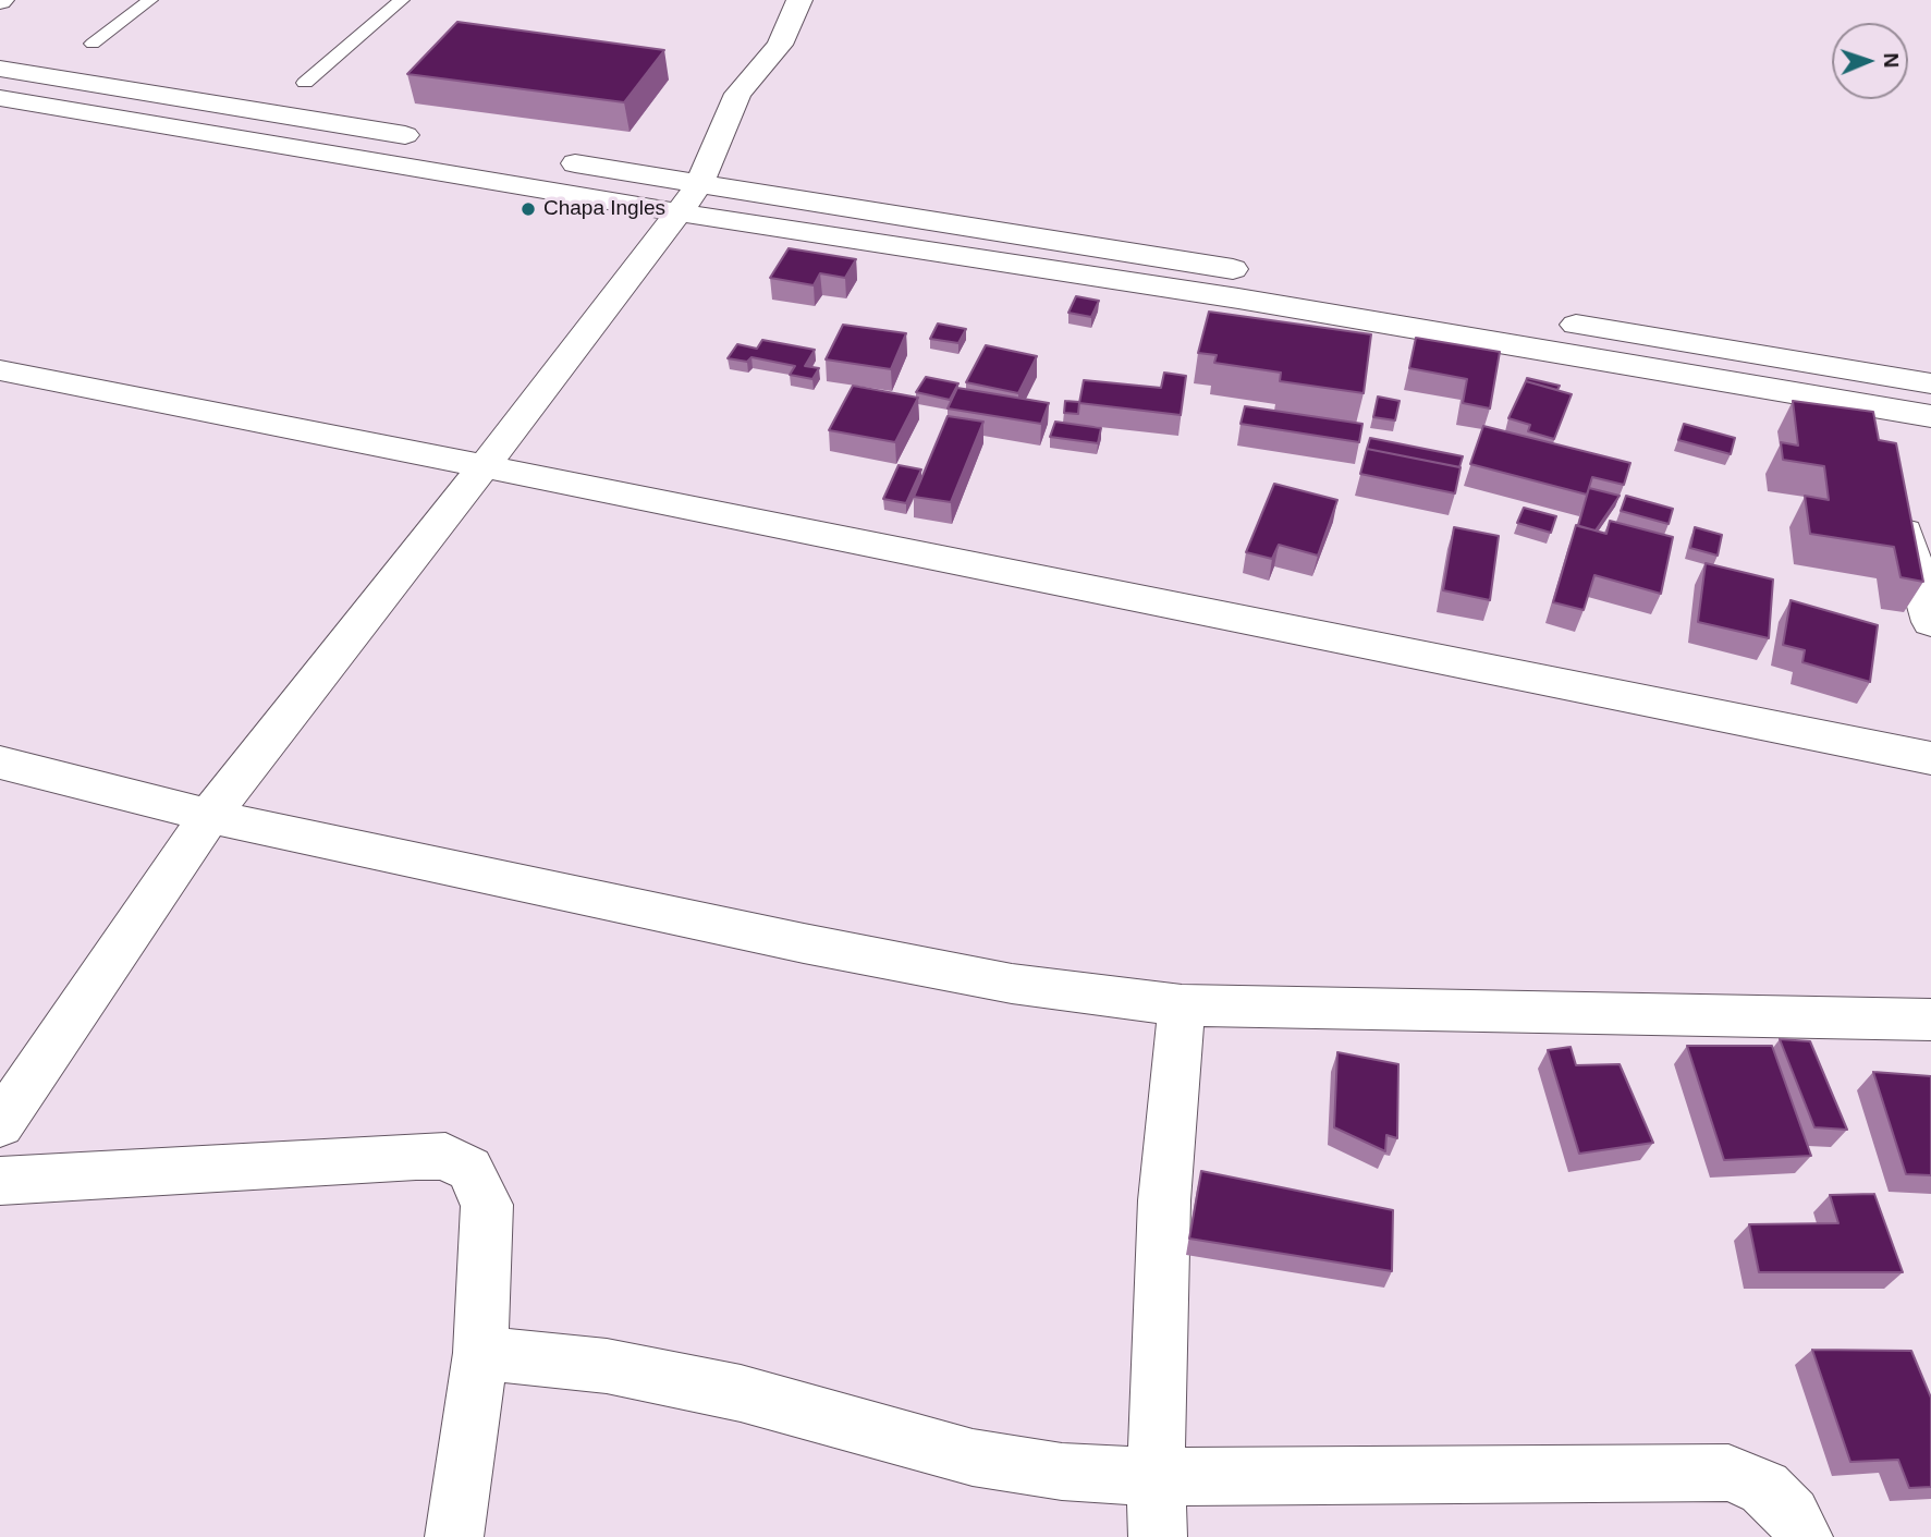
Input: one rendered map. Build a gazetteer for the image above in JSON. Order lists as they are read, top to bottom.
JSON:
{
  "places": ["Chapa Ingles"],
  "north": "right"
}
